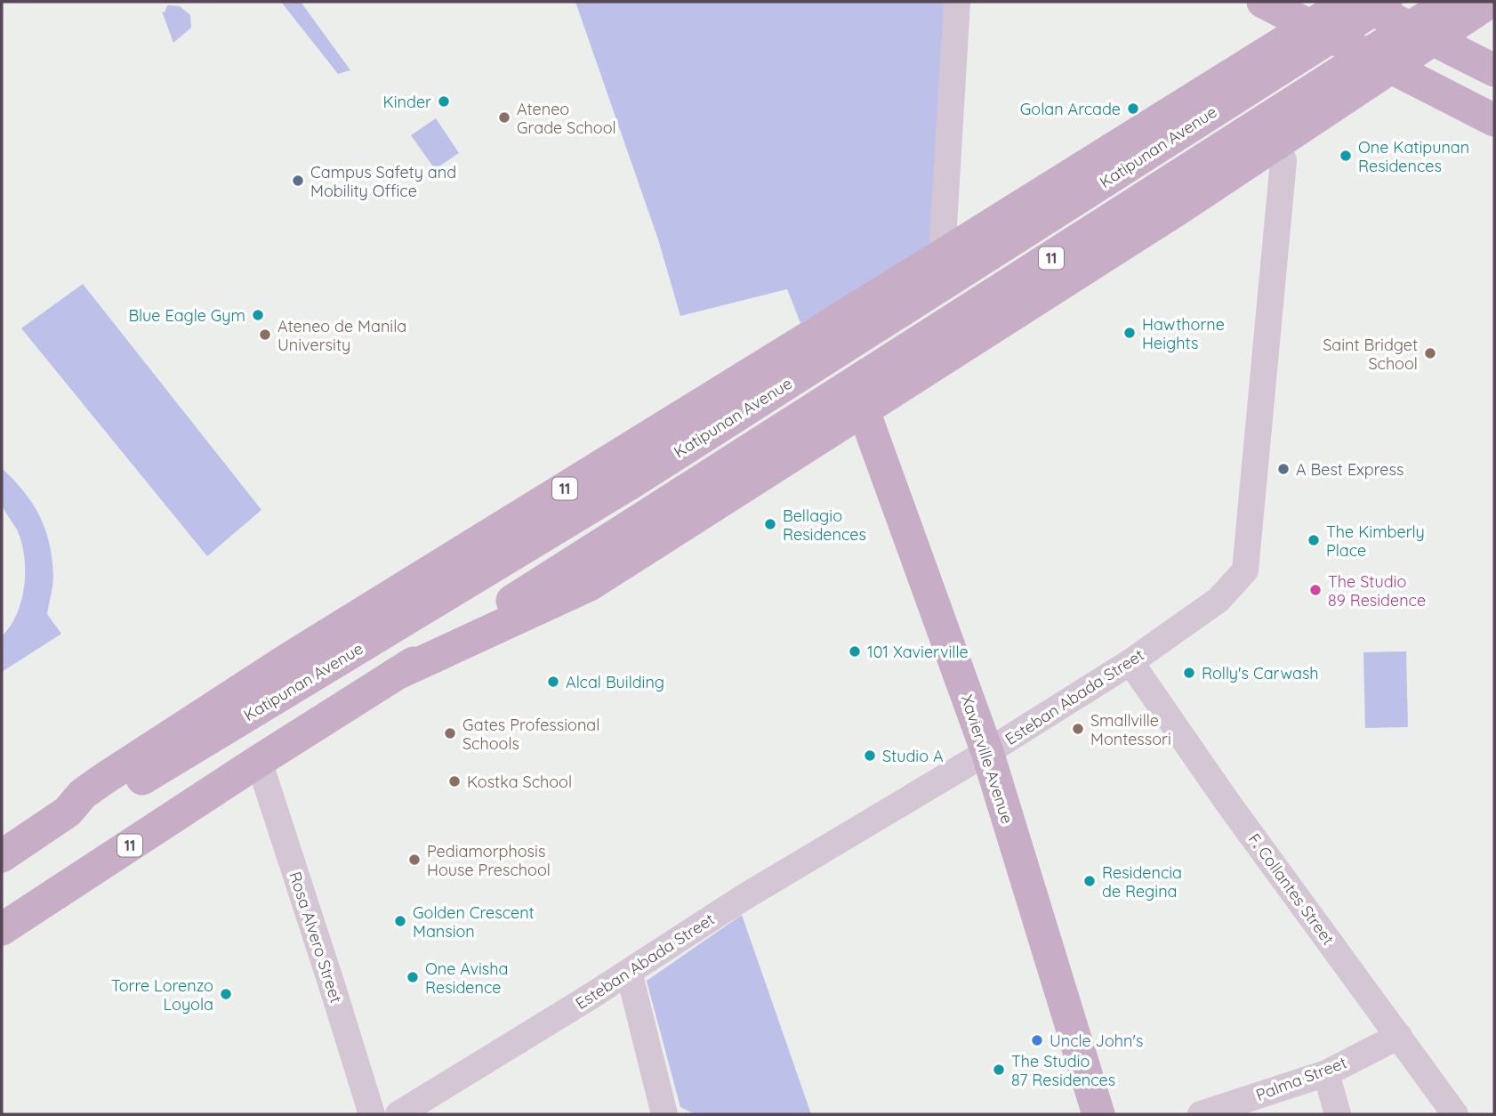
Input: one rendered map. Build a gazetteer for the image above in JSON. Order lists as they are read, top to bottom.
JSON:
{
  "streets": {
    "main road": ["Katipunan Avenue", "11", "Xavierville Avenue"],
    "street": [
      "Esteban Abada Street",
      "F. Collantes Street",
      "Rosa Alvero Street",
      "Palma Street"
    ]
  },
  "crossings": [
    ["11", "Esteban Abada Street"],
    ["11", "Xavierville Avenue"],
    ["11", "Rosa Alvero Street"],
    ["Esteban Abada Street", "Xavierville Avenue"],
    ["Esteban Abada Street", "F. Collantes Street"],
    ["F. Collantes Street", "Palma Street"]
  ],
  "places": [
    "Kinder",
    "Golan Arcade",
    "Ateneo Grade School",
    "One Katipunan Residences",
    "Campus Safety and Mobility Office",
    "Blue Eagle Gym",
    "Hawthorne Heights",
    "Ateneo de Manila University",
    "Saint Bridget School",
    "A Best Express",
    "Bellagio Residences",
    "The Kimberly Place",
    "The Studio 89 Residence",
    "101 Xavierville",
    "Rolly's Carwash",
    "Alcal Building",
    "Smallville Montessori",
    "Gates Professional Schools",
    "Studio A",
    "Kostka School",
    "Pediamorphosis House Preschool",
    "Residencia de Regina",
    "Golden Crescent Mansion",
    "One Avisha Residence",
    "Torre Lorenzo Loyola",
    "Uncle John's",
    "The Studio 87 Residences"
  ]
}
